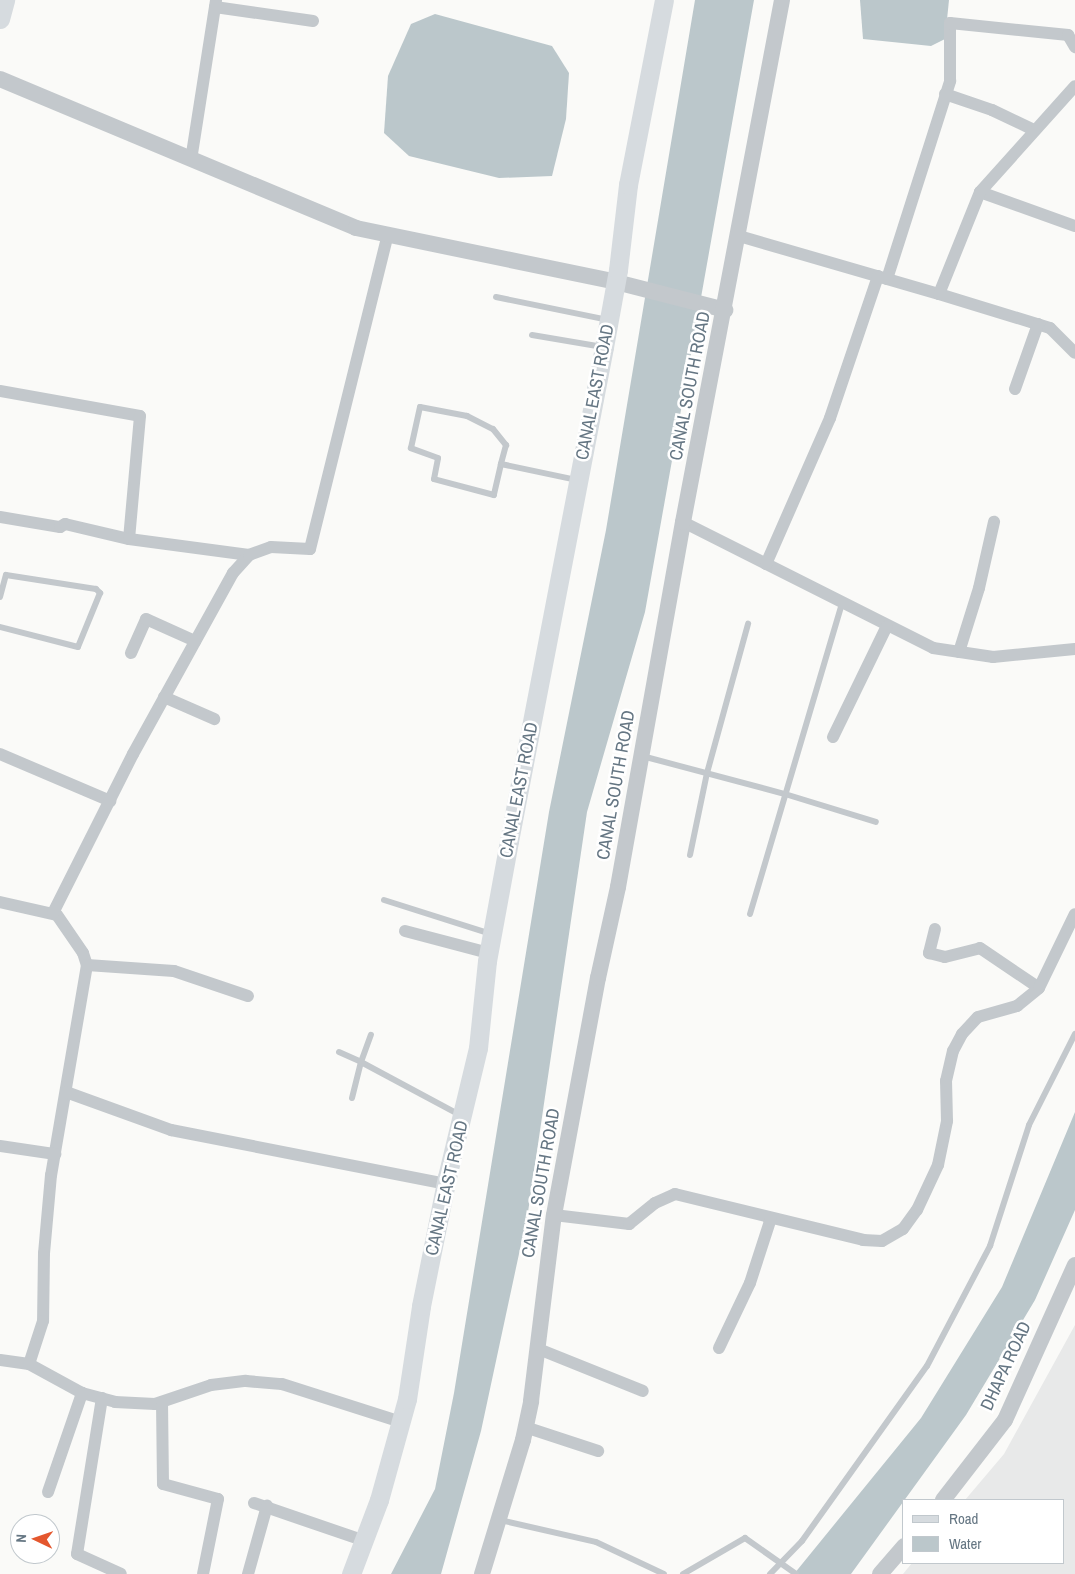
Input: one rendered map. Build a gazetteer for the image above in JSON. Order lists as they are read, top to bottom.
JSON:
{
  "streets": {
    "main road": ["CANAL EAST ROAD"],
    "street": ["CANAL SOUTH ROAD", "DHAPA ROAD"]
  },
  "legend": ["Road", "Water"],
  "north": "left"
}
